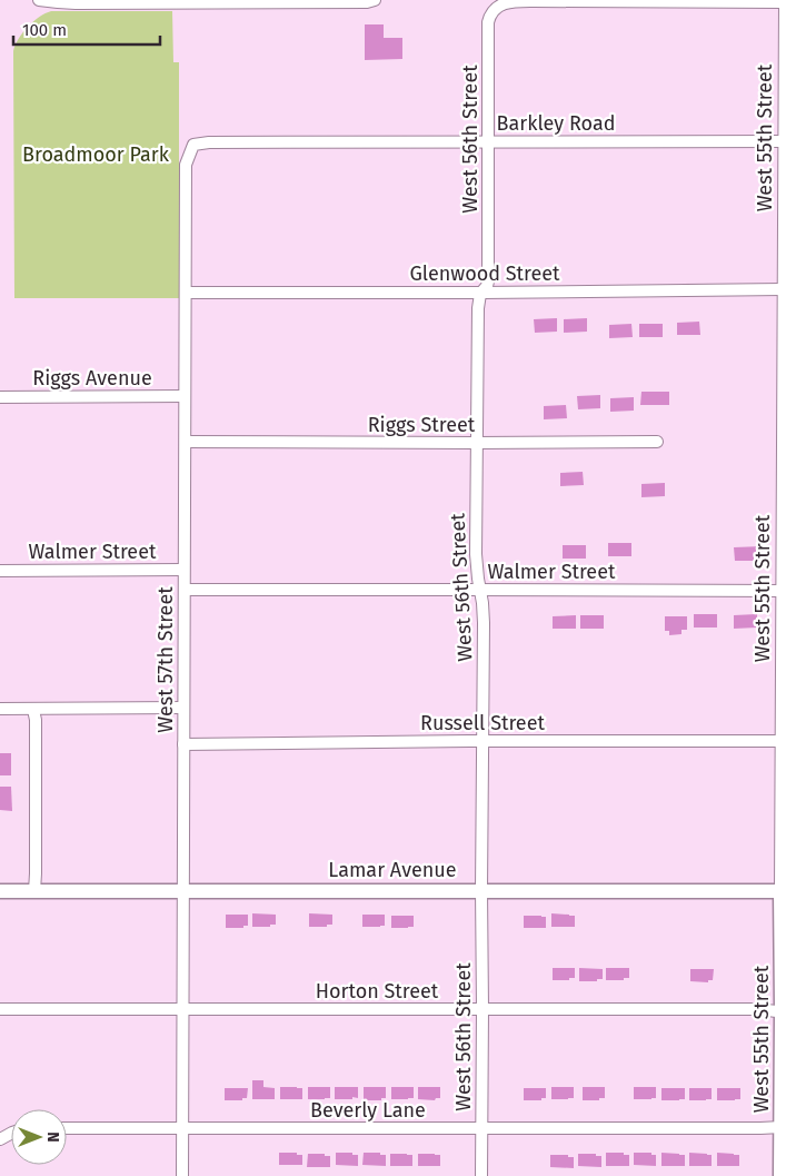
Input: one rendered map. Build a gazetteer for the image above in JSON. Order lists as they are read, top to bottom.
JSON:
{
  "streets": {
    "street": [
      "Barkley Road",
      "West 55th Street",
      "West 56th Street",
      "Glenwood Street",
      "Riggs Avenue",
      "Riggs Street",
      "Walmer Street",
      "West 57th Street",
      "Russell Street",
      "Lamar Avenue",
      "Horton Street",
      "Beverly Lane"
    ]
  },
  "crossings": [
    ["Barkley Road", "West 55th Street"],
    ["Barkley Road", "West 56th Street"],
    ["Barkley Road", "West 57th Street"],
    ["West 55th Street", "West 56th Street"],
    ["West 55th Street", "Glenwood Street"],
    ["West 55th Street", "Walmer Street"],
    ["West 55th Street", "Russell Street"],
    ["West 55th Street", "Lamar Avenue"],
    ["West 55th Street", "Horton Street"],
    ["West 55th Street", "Beverly Lane"],
    ["West 56th Street", "Glenwood Street"],
    ["West 56th Street", "Riggs Street"],
    ["West 56th Street", "Walmer Street"],
    ["West 56th Street", "Russell Street"],
    ["West 56th Street", "Lamar Avenue"],
    ["West 56th Street", "Horton Street"],
    ["West 56th Street", "Beverly Lane"],
    ["Glenwood Street", "West 57th Street"],
    ["Riggs Avenue", "West 57th Street"],
    ["Riggs Street", "West 57th Street"],
    ["Walmer Street", "West 57th Street"],
    ["West 57th Street", "Russell Street"],
    ["West 57th Street", "Lamar Avenue"],
    ["West 57th Street", "Horton Street"],
    ["West 57th Street", "Beverly Lane"]
  ],
  "parks": ["Broadmoor Park"],
  "scale_bar": "100 m",
  "north": "right"
}
